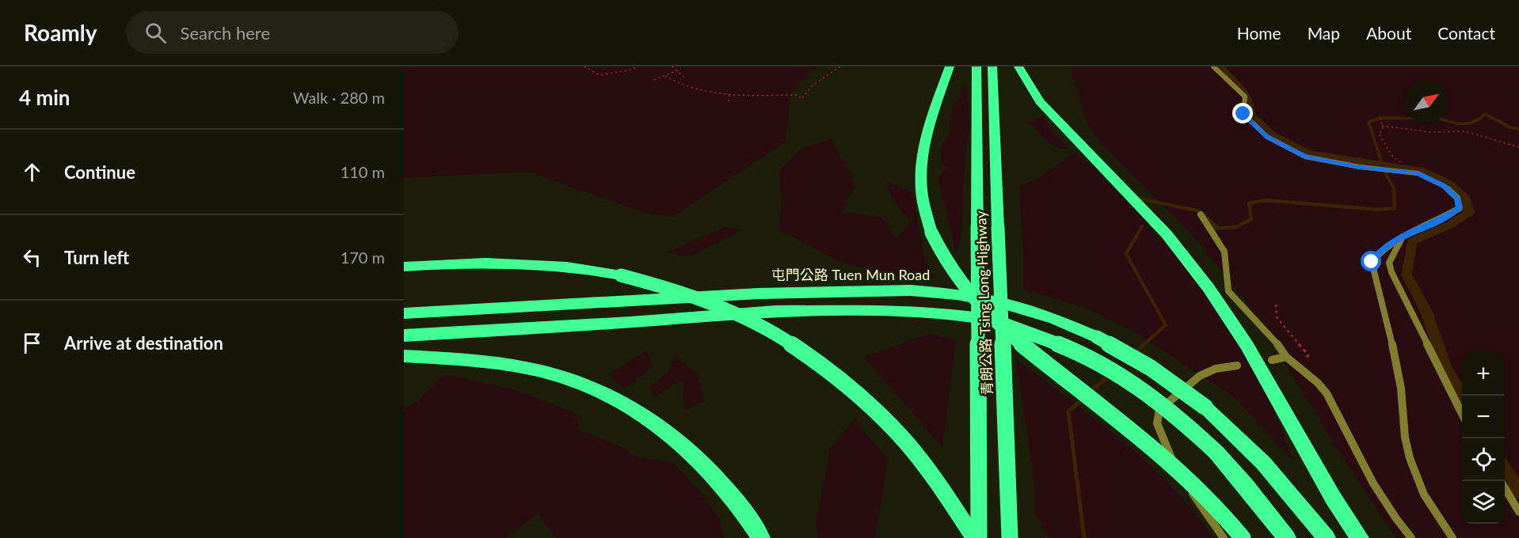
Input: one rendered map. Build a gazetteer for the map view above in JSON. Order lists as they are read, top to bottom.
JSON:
{
  "streets": {
    "highway": ["屯門公路 Tuen Mun Road", "青朗公路 Tsing Long Highway"]
  },
  "north": "top right",
  "page": {
    "header": "Roamly",
    "search": "Search here",
    "nav": [
      "Home",
      "Map",
      "About",
      "Contact"
    ],
    "heading": ["4 min", "Walk · 280 m"],
    "list": [
      ["Continue", "110 m"],
      ["Turn left", "170 m"],
      "Arrive at destination"
    ],
    "map_buttons": ["+", "−"]
  }
}
